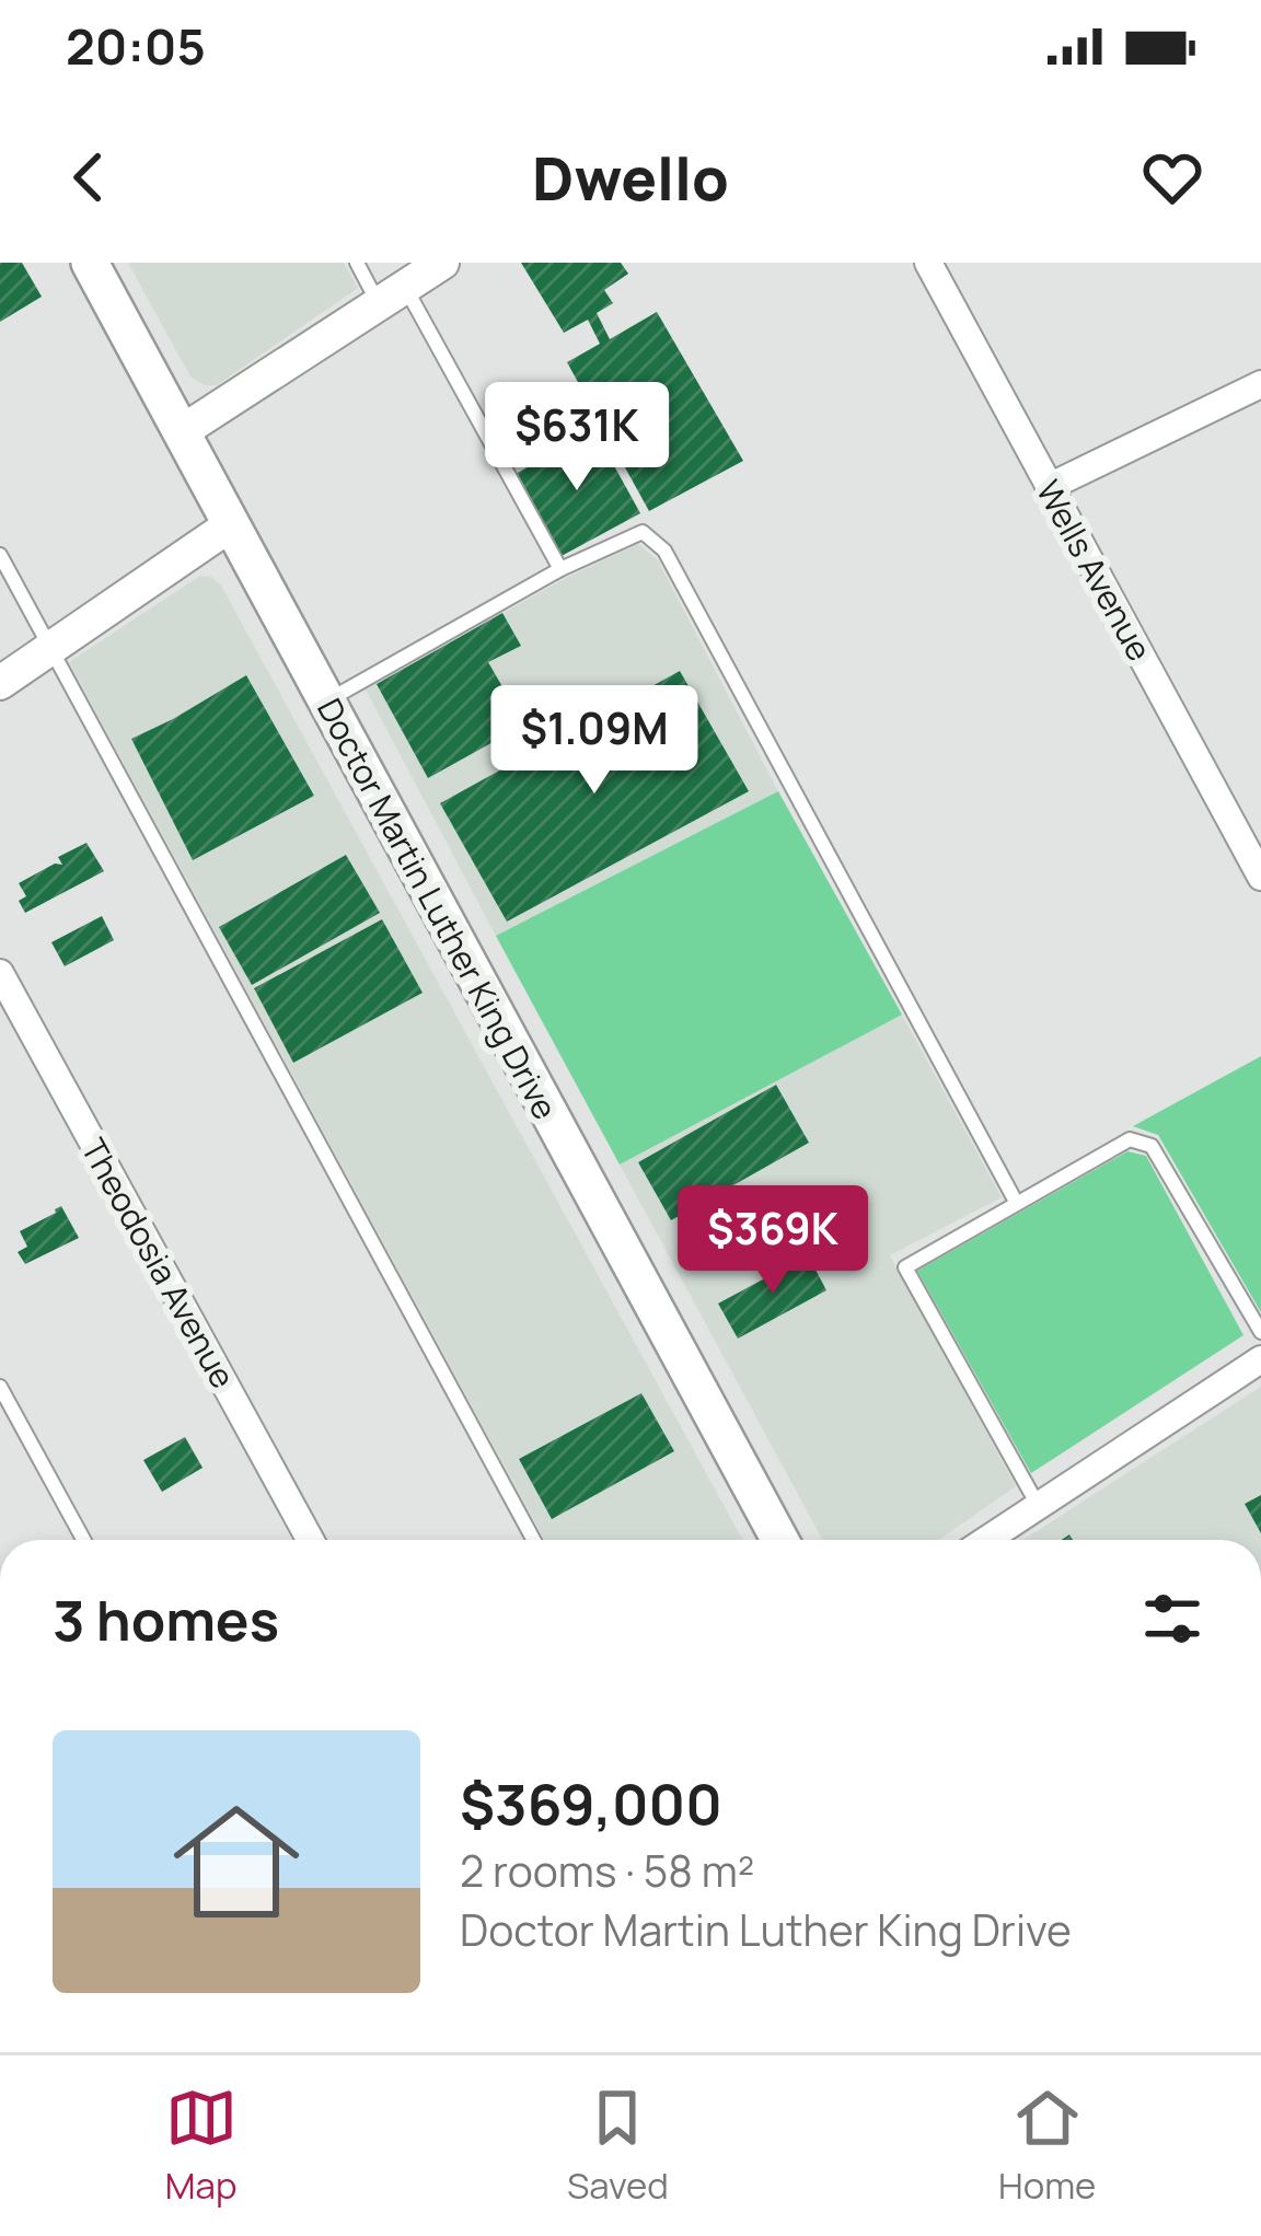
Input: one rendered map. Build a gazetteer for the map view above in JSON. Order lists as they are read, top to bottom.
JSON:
{
  "streets": {
    "main road": ["Doctor Martin Luther King Drive"],
    "street": ["Wells Avenue", "Theodosia Avenue"]
  },
  "page": {
    "status": "20:05",
    "header": "Dwello",
    "price": ["$631K", "$1.09M", "$369K"],
    "heading": "3 homes",
    "list": [
      {
        "name": "$369,000",
        "note": "2 rooms · 58 m² · Doctor Martin Luther King Drive"
      }
    ],
    "tabs": ["Map", "Saved", "Home"]
  }
}
